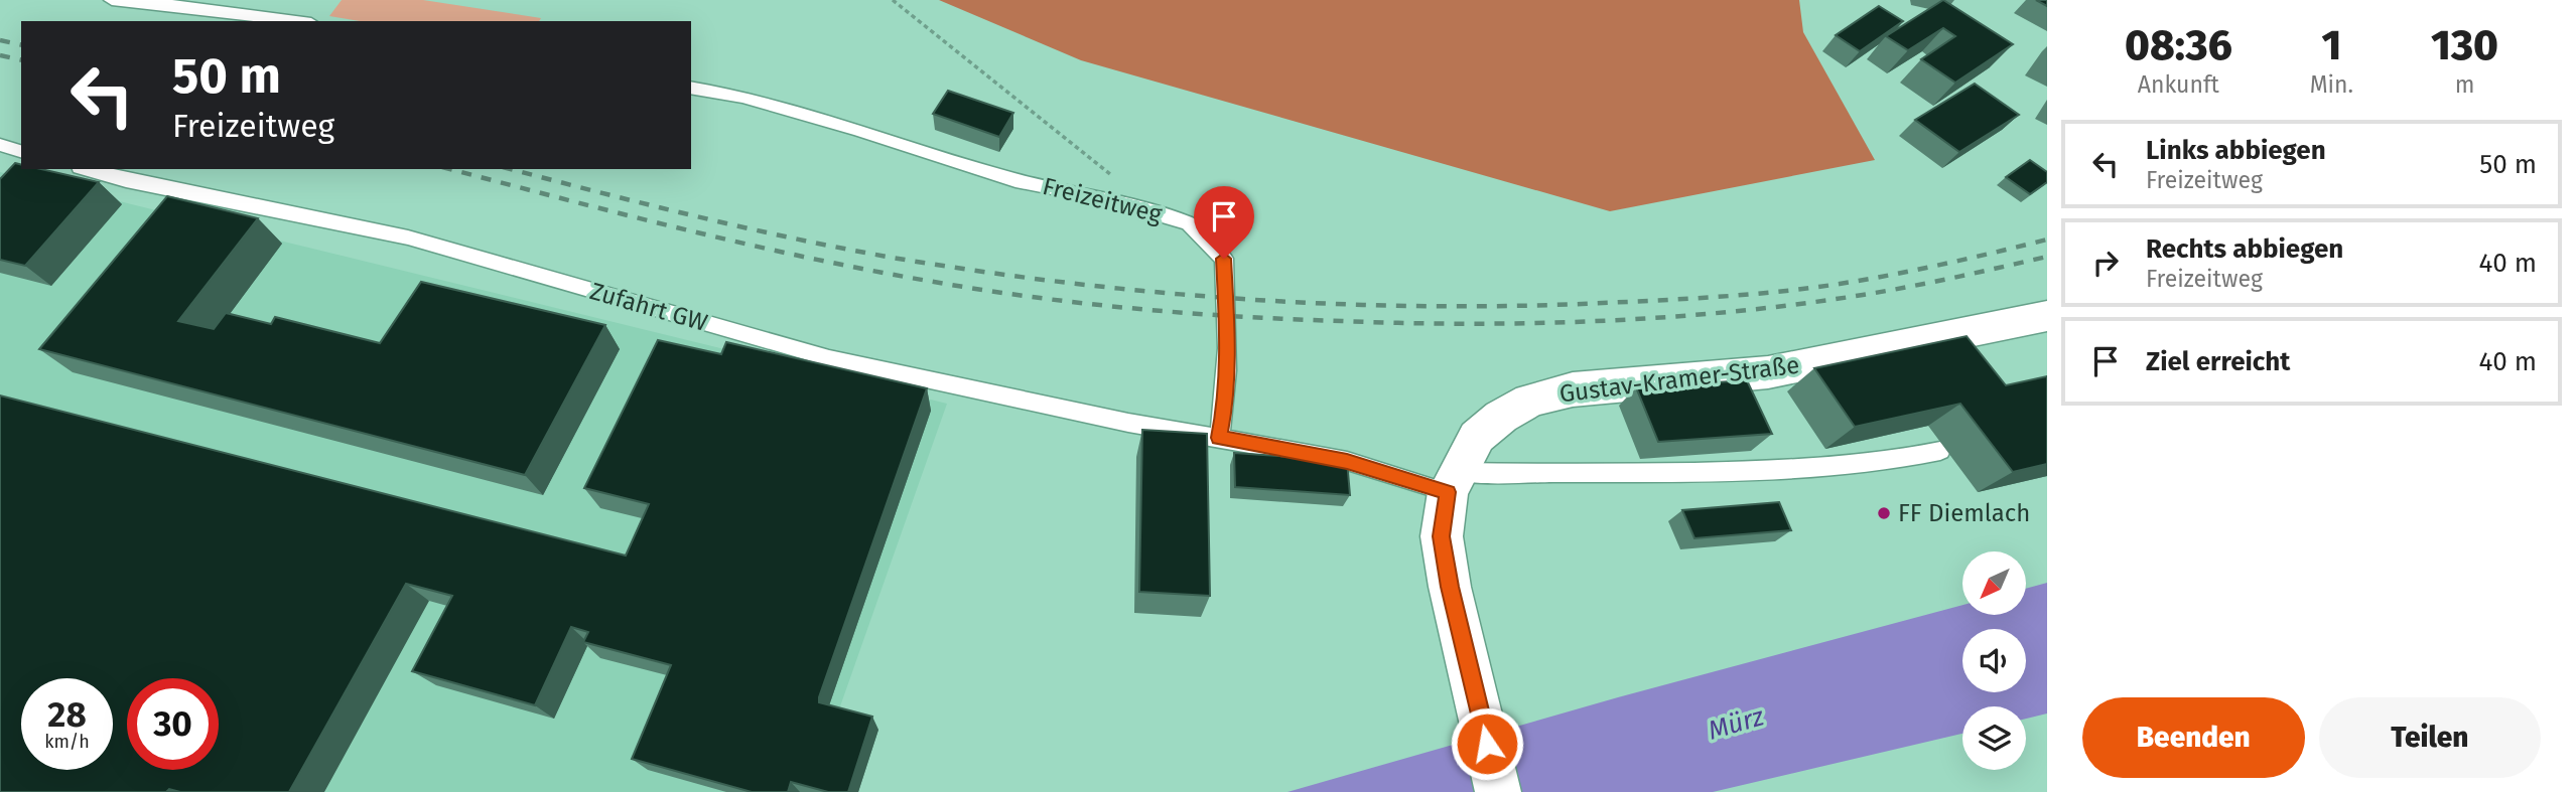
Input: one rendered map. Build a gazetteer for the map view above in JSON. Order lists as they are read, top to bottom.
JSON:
{
  "streets": {
    "street": ["Gustav-Kramer-Straße"],
    "lane": ["Freizeitweg", "Zufahrt GW"]
  },
  "crossings": [
    ["Freizeitweg", "Zufahrt GW"]
  ],
  "water": ["Mürz"],
  "places": ["FF Diemlach"],
  "north": "bottom left",
  "page": {
    "eta": [
      "08:36",
      "Ankunft",
      "1",
      "Min.",
      "130",
      "m"
    ],
    "turn": ["50 m", "Freizeitweg"],
    "list": [
      {
        "name": "Links abbiegen",
        "note": "Freizeitweg",
        "value": "50 m"
      },
      {
        "name": "Rechts abbiegen",
        "note": "Freizeitweg",
        "value": "40 m"
      },
      {
        "name": "Ziel erreicht",
        "value": "40 m"
      }
    ],
    "speed": "28 km/h",
    "limit": "30",
    "buttons": ["Beenden", "Teilen"]
  }
}
